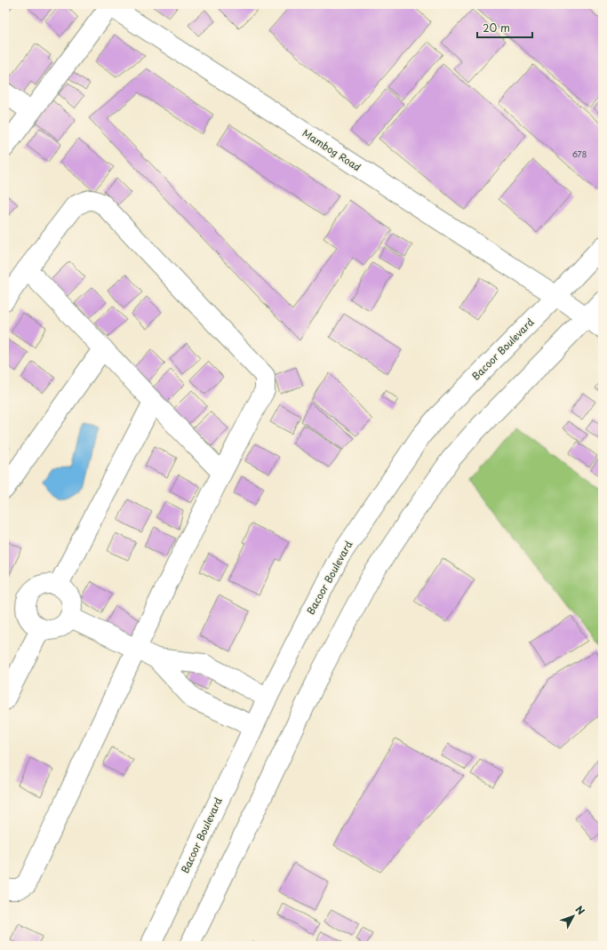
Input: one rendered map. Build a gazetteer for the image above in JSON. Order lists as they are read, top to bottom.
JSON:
{
  "streets": {
    "street": ["Mambog Road", "Bacoor Boulevard"]
  },
  "crossings": [
    ["Mambog Road", "Bacoor Boulevard"]
  ],
  "house_numbers": ["678"],
  "scale_bar": "20 m",
  "north": "top right"
}
